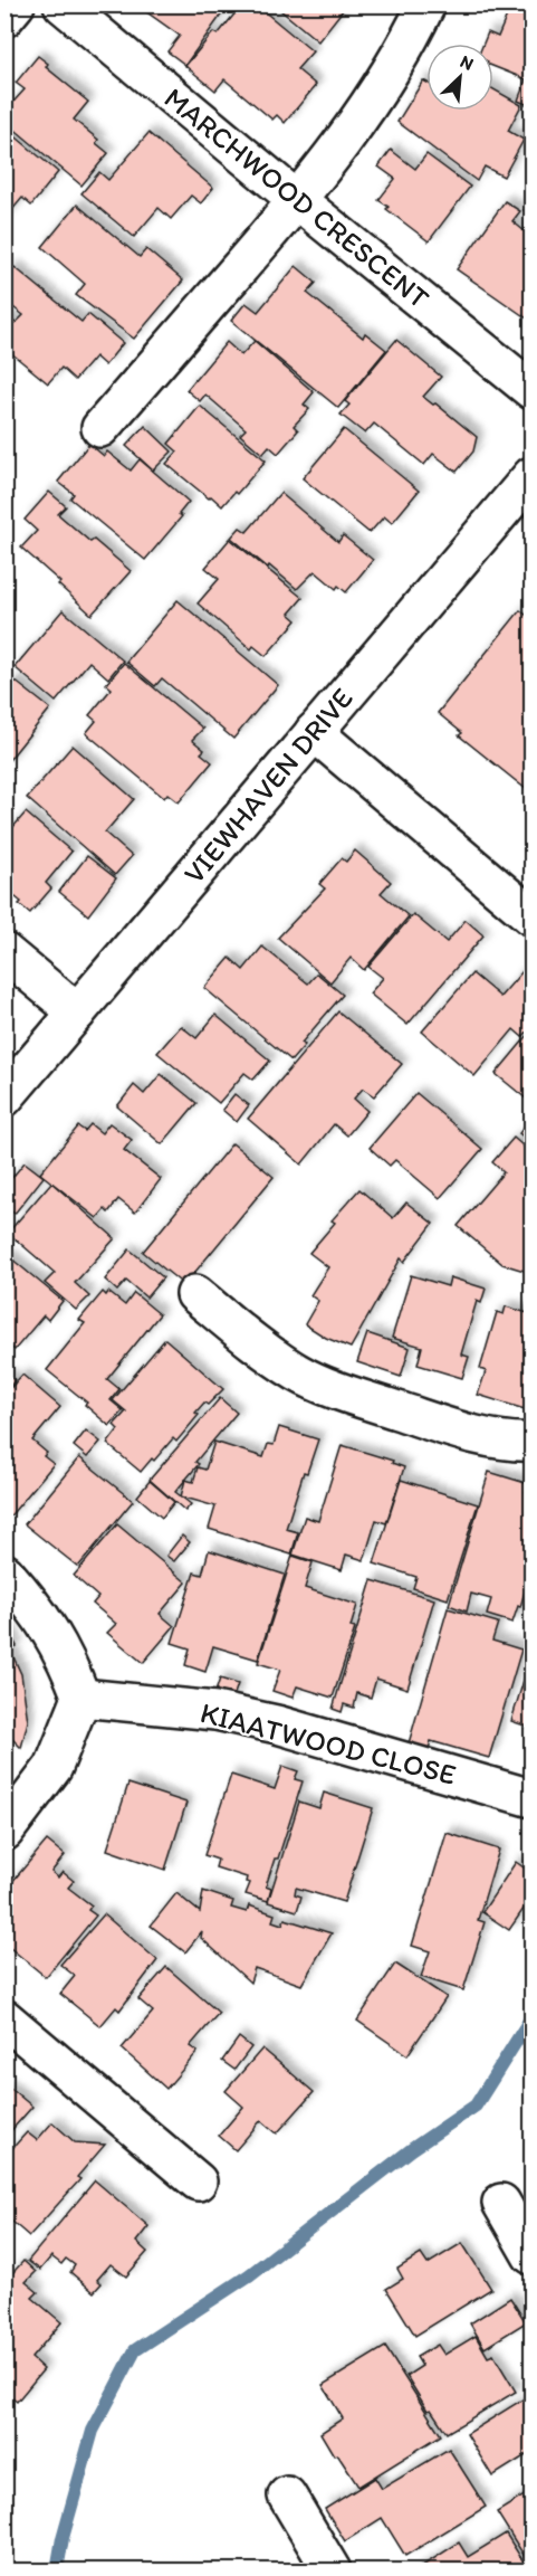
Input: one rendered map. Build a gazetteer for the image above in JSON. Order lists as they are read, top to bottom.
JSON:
{
  "streets": {
    "street": ["MARCHWOOD CRESCENT", "VIEWHAVEN DRIVE", "KIAATWOOD CLOSE"]
  },
  "north": "top right"
}
